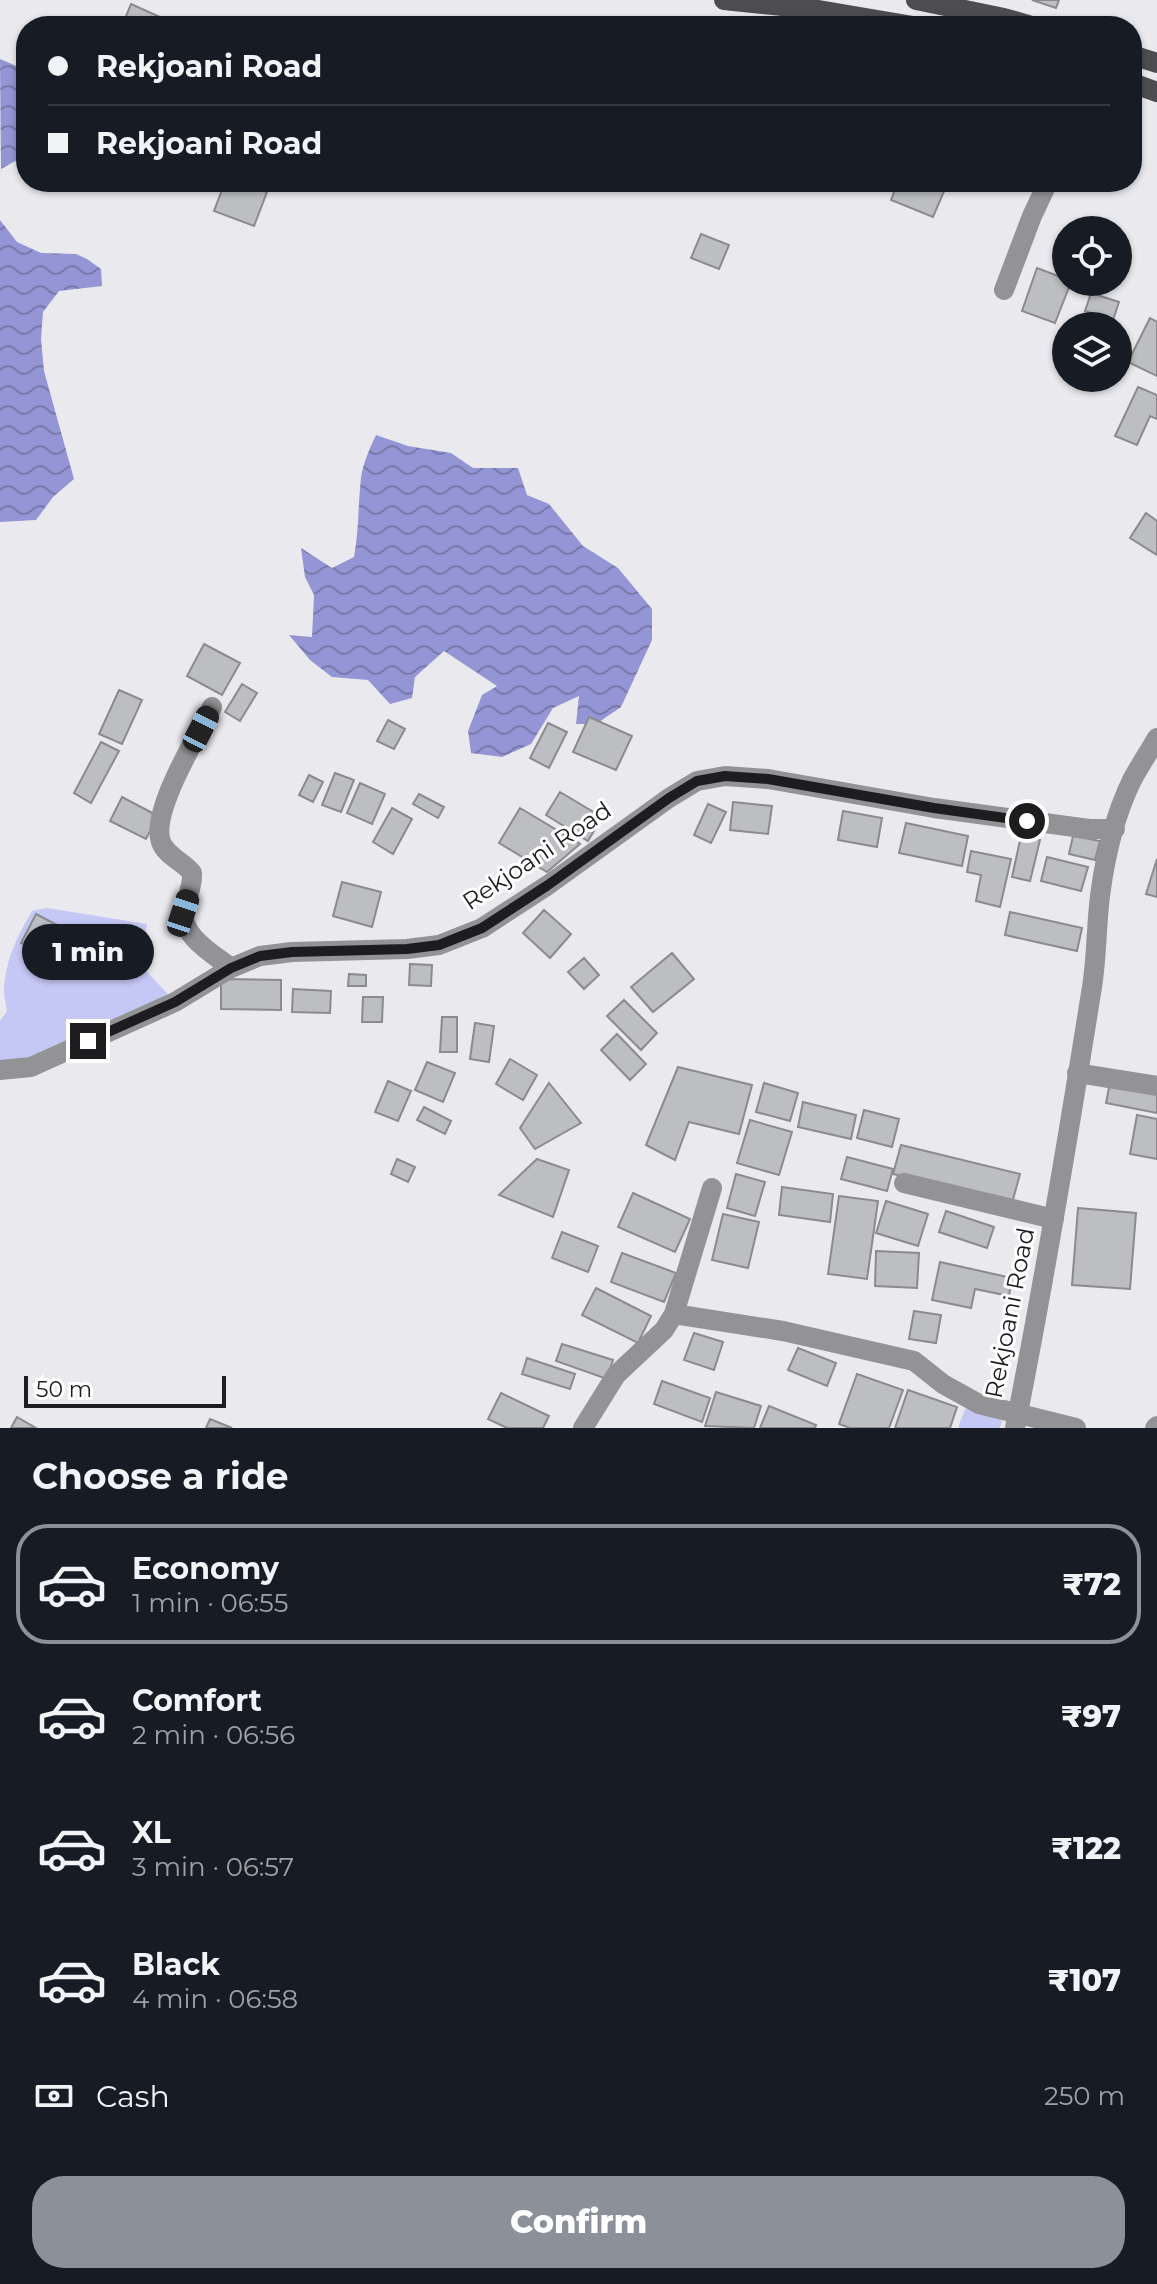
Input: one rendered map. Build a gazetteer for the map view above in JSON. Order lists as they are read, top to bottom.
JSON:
{
  "streets": {
    "street": ["Rekjoani Road"]
  },
  "scale_bar": "50 m",
  "page": {
    "banner": ["Rekjoani Road", "Rekjoani Road"],
    "bubble": "1 min",
    "scale": "50 m",
    "heading": "Choose a ride",
    "list": [
      {
        "name": "Economy",
        "note": "1 min · 06:55",
        "value": "₹72"
      },
      {
        "name": "Comfort",
        "note": "2 min · 06:56",
        "value": "₹97"
      },
      {
        "name": "XL",
        "note": "3 min · 06:57",
        "value": "₹122"
      },
      {
        "name": "Black",
        "note": "4 min · 06:58",
        "value": "₹107"
      }
    ],
    "pay": ["Cash", "250 m"],
    "buttons": "Confirm"
  }
}
